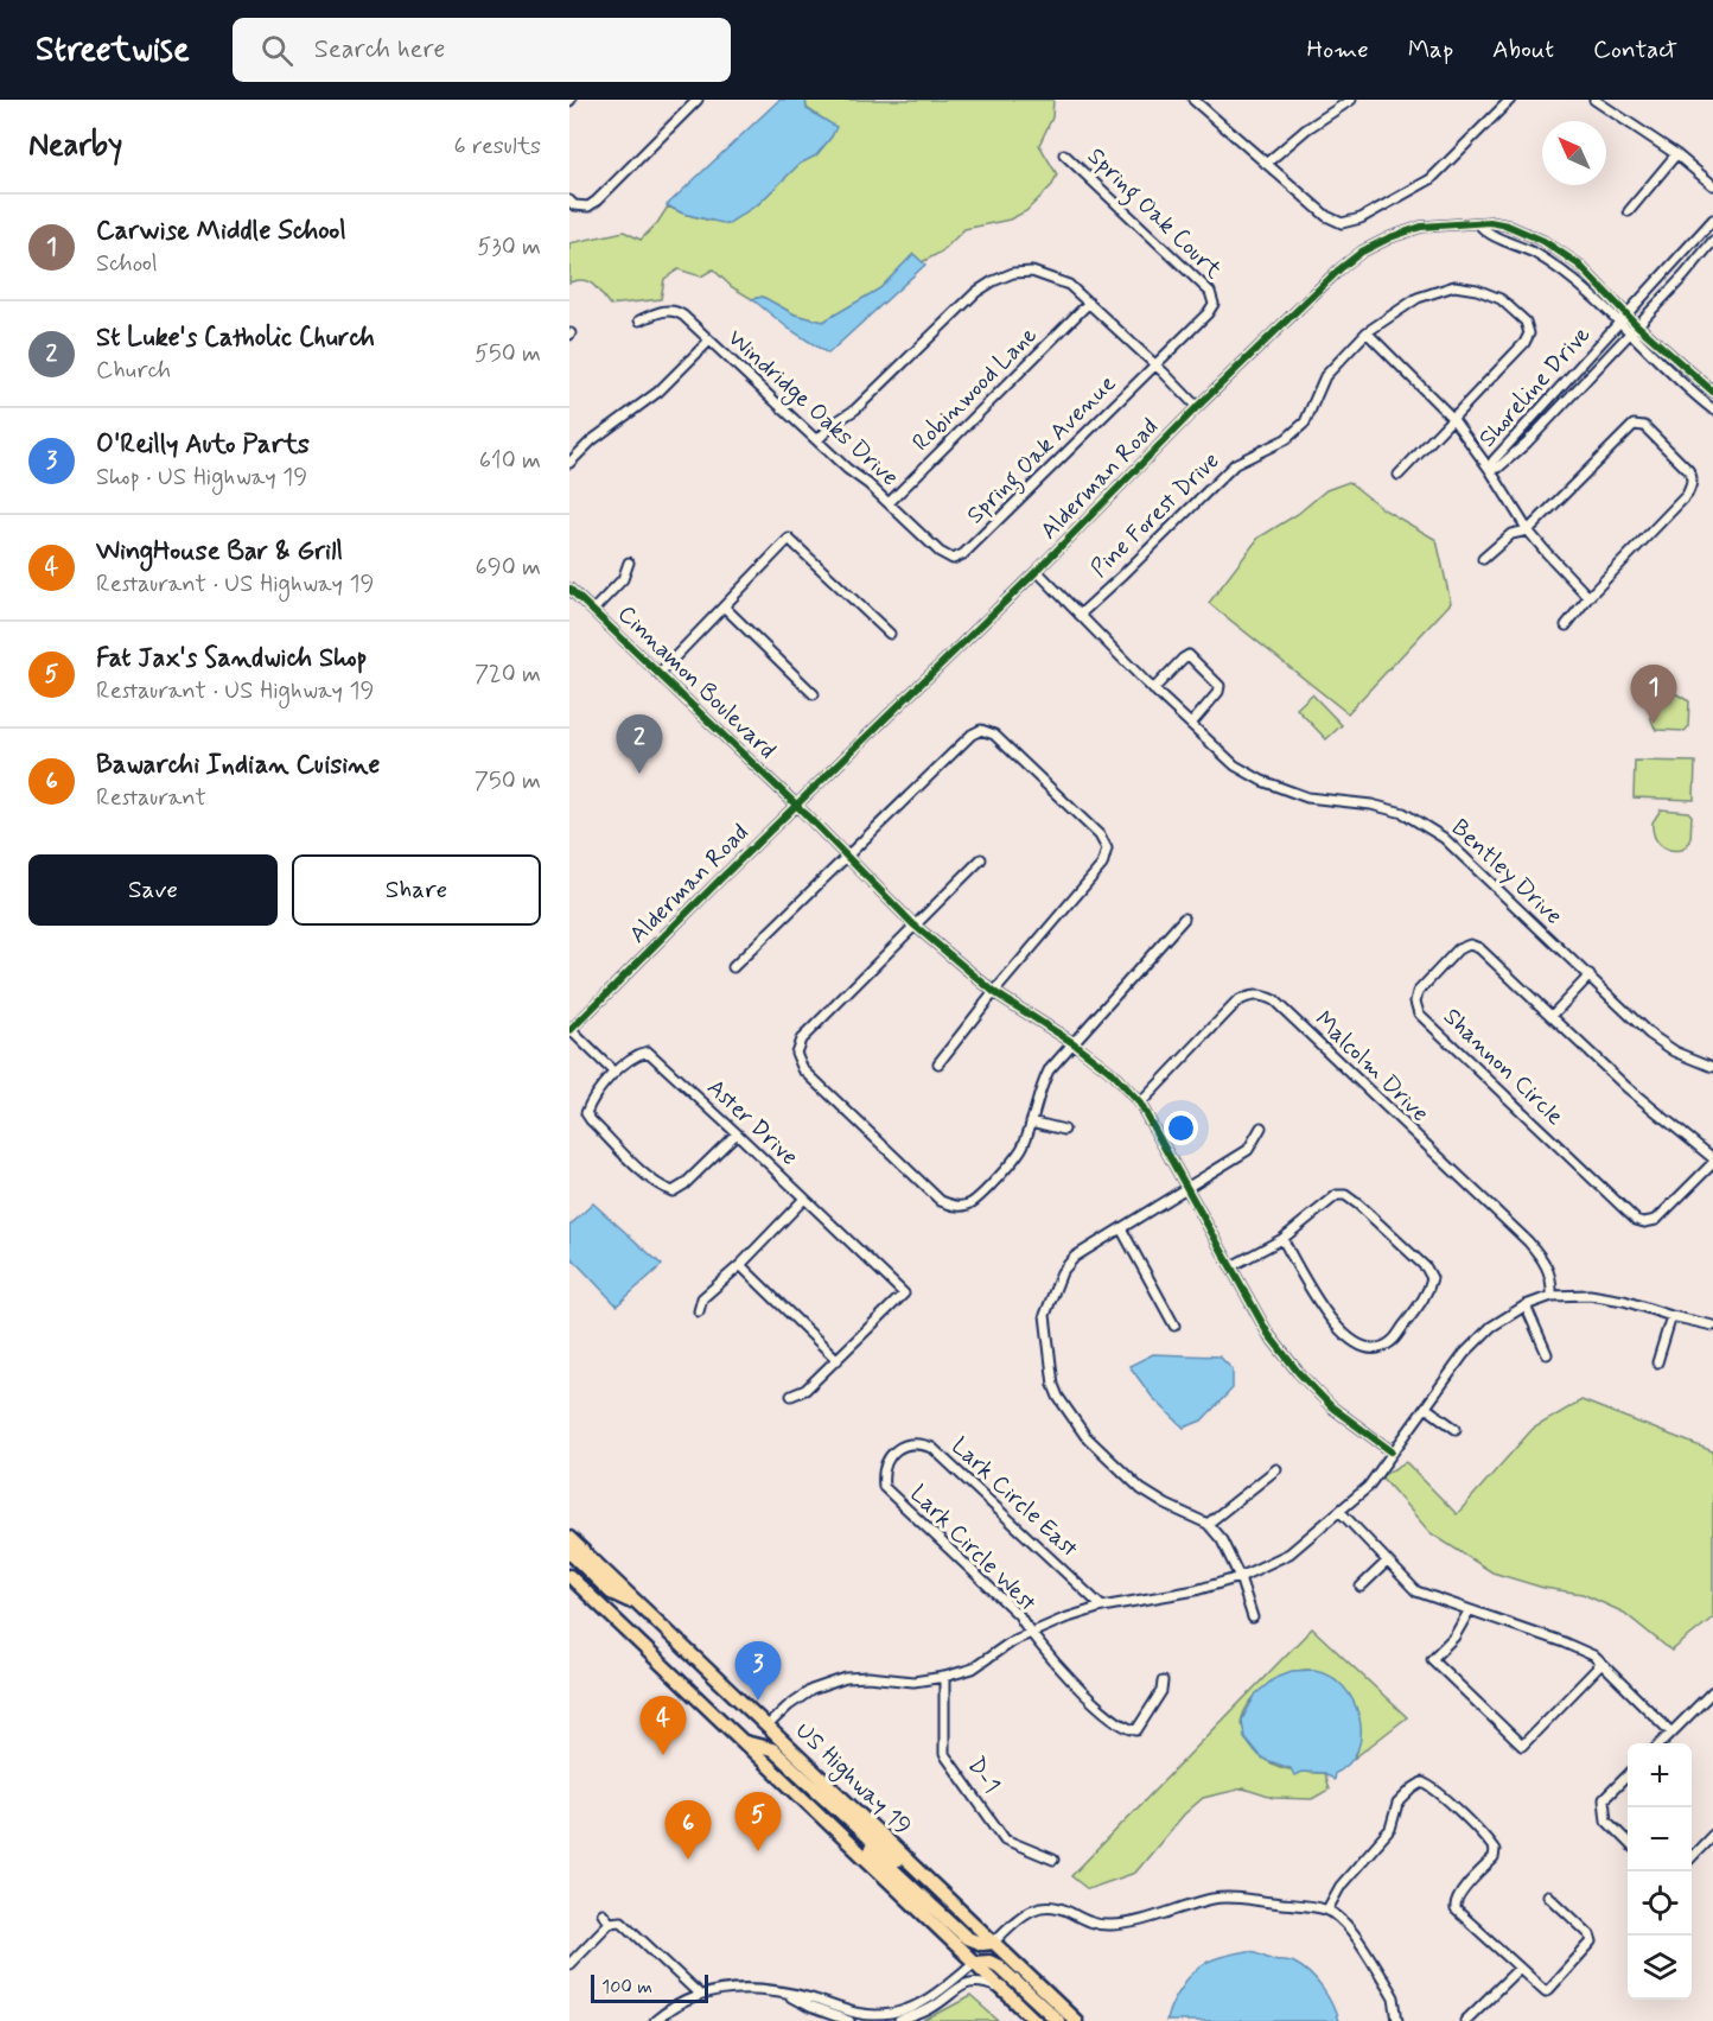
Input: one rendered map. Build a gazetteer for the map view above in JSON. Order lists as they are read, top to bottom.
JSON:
{
  "streets": {
    "highway": ["US Highway 19"],
    "street": [
      "Spring Oak Court",
      "Shoreline Drive",
      "Robinwood Lane",
      "Windridge Oaks Drive",
      "Spring Oak Avenue",
      "Alderman Road",
      "Pine Forest Drive",
      "Cinnamon Boulevard",
      "Bentley Drive",
      "Malcolm Drive",
      "Shannon Circle",
      "Aster Drive",
      "Lark Circle East",
      "Lark Circle West",
      "D-1"
    ]
  },
  "crossings": [
    ["Spring Oak Court", "Spring Oak Avenue"],
    ["Shoreline Drive", "Alderman Road"],
    ["Robinwood Lane", "Windridge Oaks Drive"],
    ["Windridge Oaks Drive", "Spring Oak Avenue"],
    ["Alderman Road", "Cinnamon Boulevard"],
    ["Alderman Road", "Bentley Drive"],
    ["Pine Forest Drive", "Bentley Drive"],
    ["Cinnamon Boulevard", "Malcolm Drive"],
    ["Lark Circle East", "Lark Circle West"]
  ],
  "scale_bar": "100 m",
  "north": "top left",
  "page": {
    "header": "Streetwise",
    "search": "Search here",
    "nav": [
      "Home",
      "Map",
      "About",
      "Contact"
    ],
    "heading": ["Nearby", "6 results"],
    "list": [
      {
        "mark": "1",
        "name": "Carwise Middle School",
        "note": "School",
        "value": "530 m"
      },
      {
        "mark": "2",
        "name": "St Luke's Catholic Church",
        "note": "Church",
        "value": "550 m"
      },
      {
        "mark": "3",
        "name": "O'Reilly Auto Parts",
        "note": "Shop · US Highway 19",
        "value": "610 m"
      },
      {
        "mark": "4",
        "name": "WingHouse Bar & Grill",
        "note": "Restaurant · US Highway 19",
        "value": "690 m"
      },
      {
        "mark": "5",
        "name": "Fat Jax's Sandwich Shop",
        "note": "Restaurant · US Highway 19",
        "value": "720 m"
      },
      {
        "mark": "6",
        "name": "Bawarchi Indian Cuisine",
        "note": "Restaurant",
        "value": "750 m"
      }
    ],
    "pins": [
      "1",
      "2",
      "3",
      "4",
      "5",
      "6"
    ],
    "buttons": ["Save", "Share"],
    "map_buttons": ["+", "−"],
    "scale": "100 m"
  }
}
